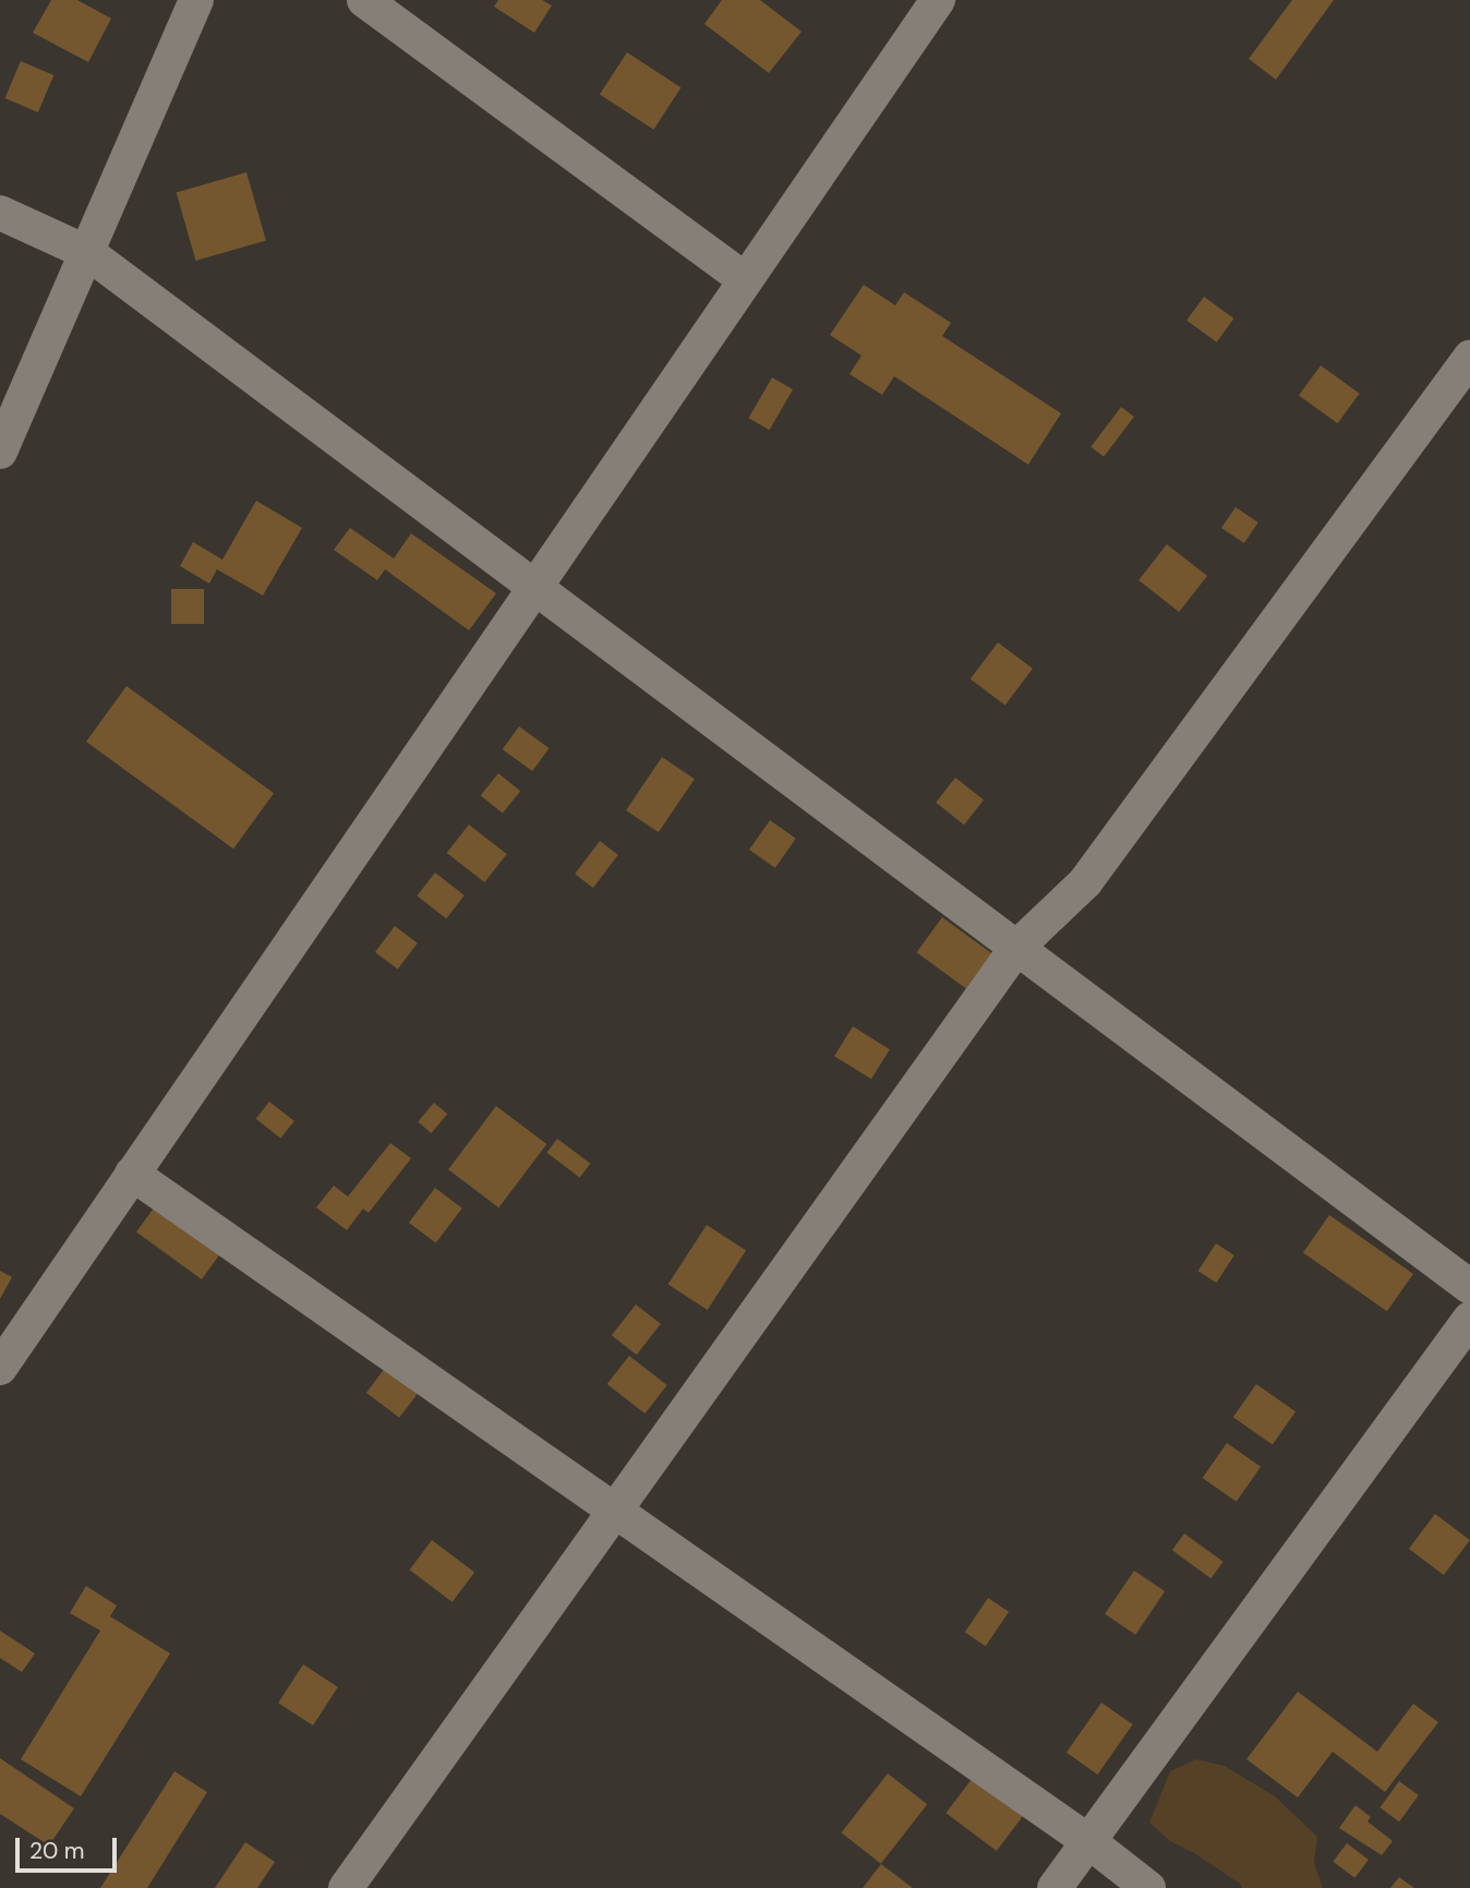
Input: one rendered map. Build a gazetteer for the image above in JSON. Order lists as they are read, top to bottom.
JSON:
{
  "scale_bar": "20 m"
}
